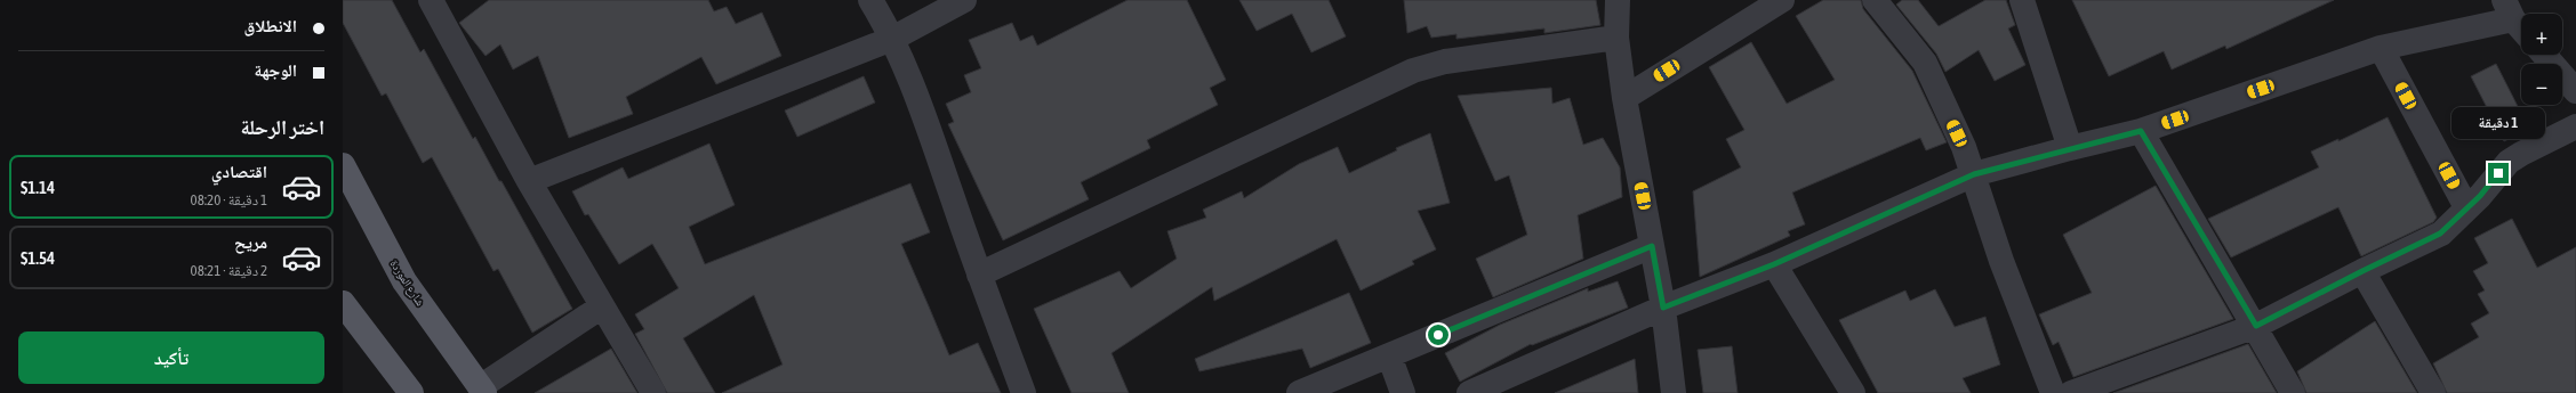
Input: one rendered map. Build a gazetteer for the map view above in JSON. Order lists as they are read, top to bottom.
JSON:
{
  "streets": {
    "main road": ["شارع الموردة"]
  },
  "page": {
    "banner": ["الانطلاق", "الوجهة"],
    "map_buttons": ["+", "−"],
    "heading": "اختر الرحلة",
    "bubble": "1 دقيقة",
    "list": [
      {
        "name": "اقتصادي",
        "note": "1 دقيقة · 08:20",
        "value": "$1.14"
      },
      {
        "name": "مريح",
        "note": "2 دقيقة · 08:21",
        "value": "$1.54"
      }
    ],
    "buttons": "تأكيد"
  }
}
